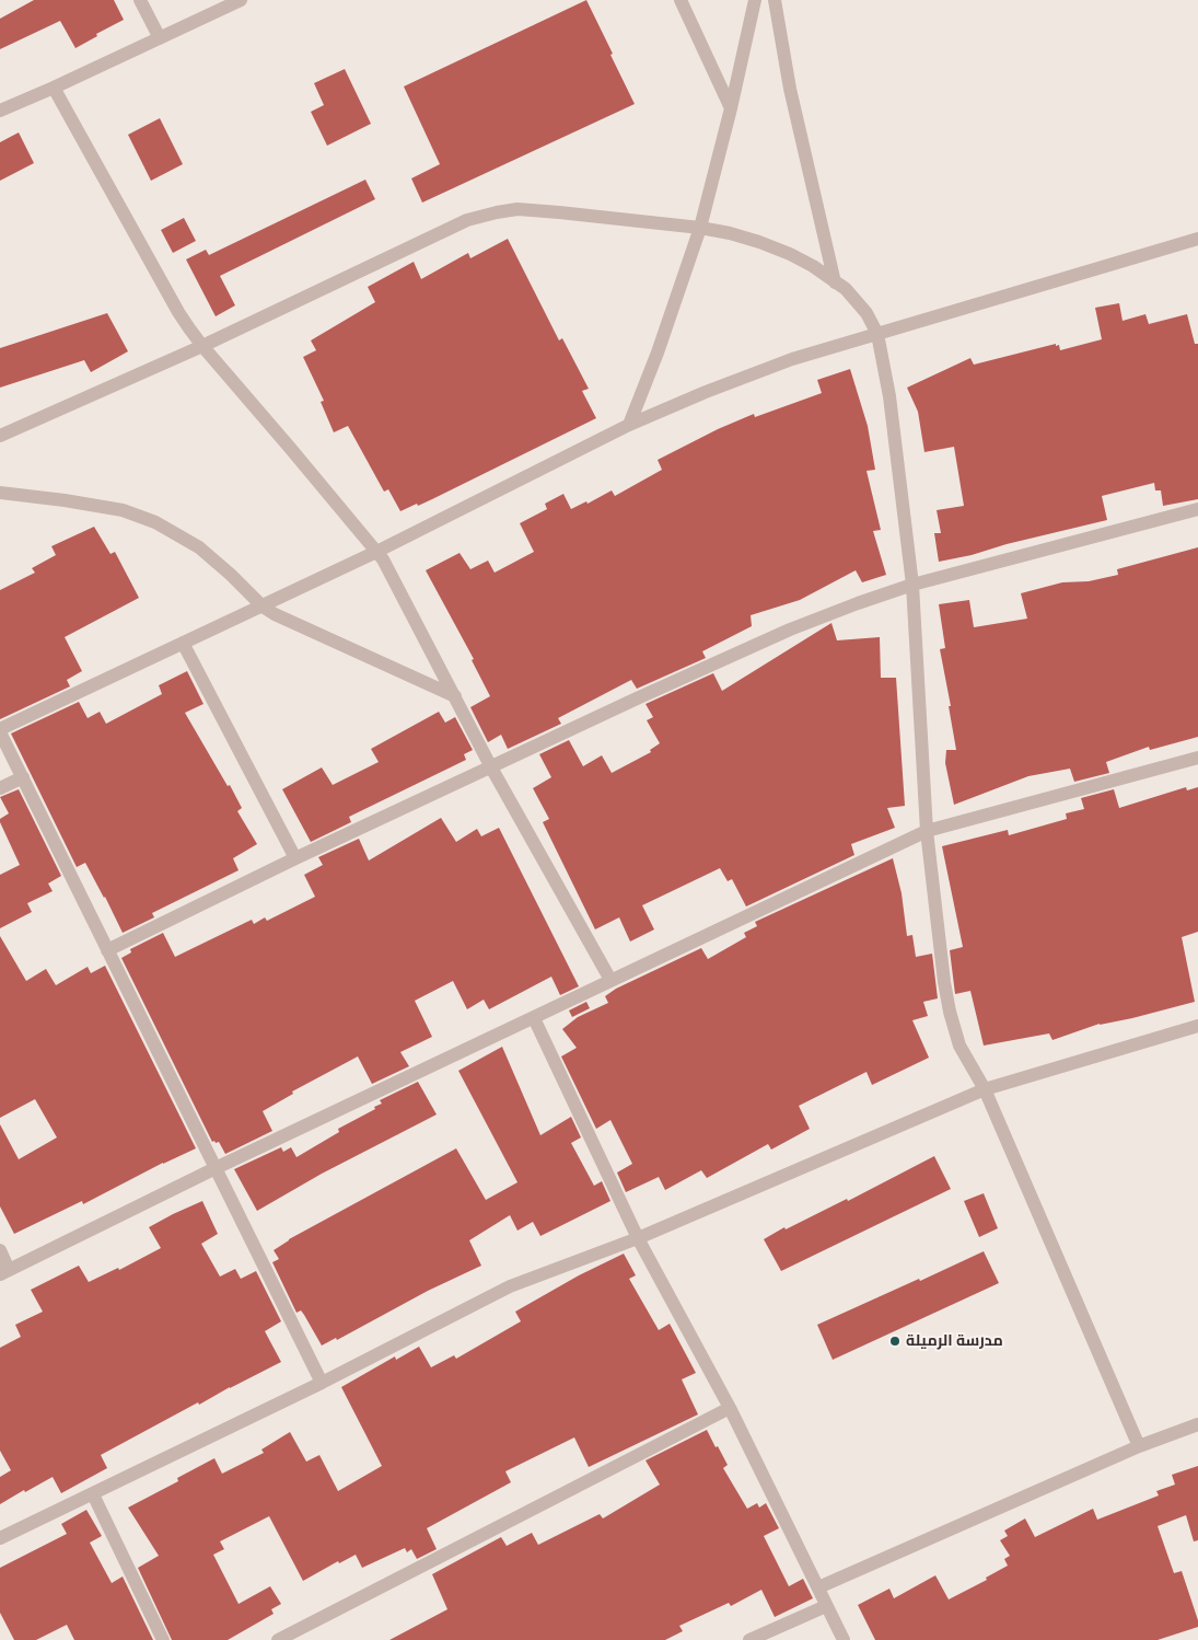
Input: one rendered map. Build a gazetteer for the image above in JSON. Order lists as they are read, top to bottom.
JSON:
{
  "places": ["مدرسة الرميلة"]
}
